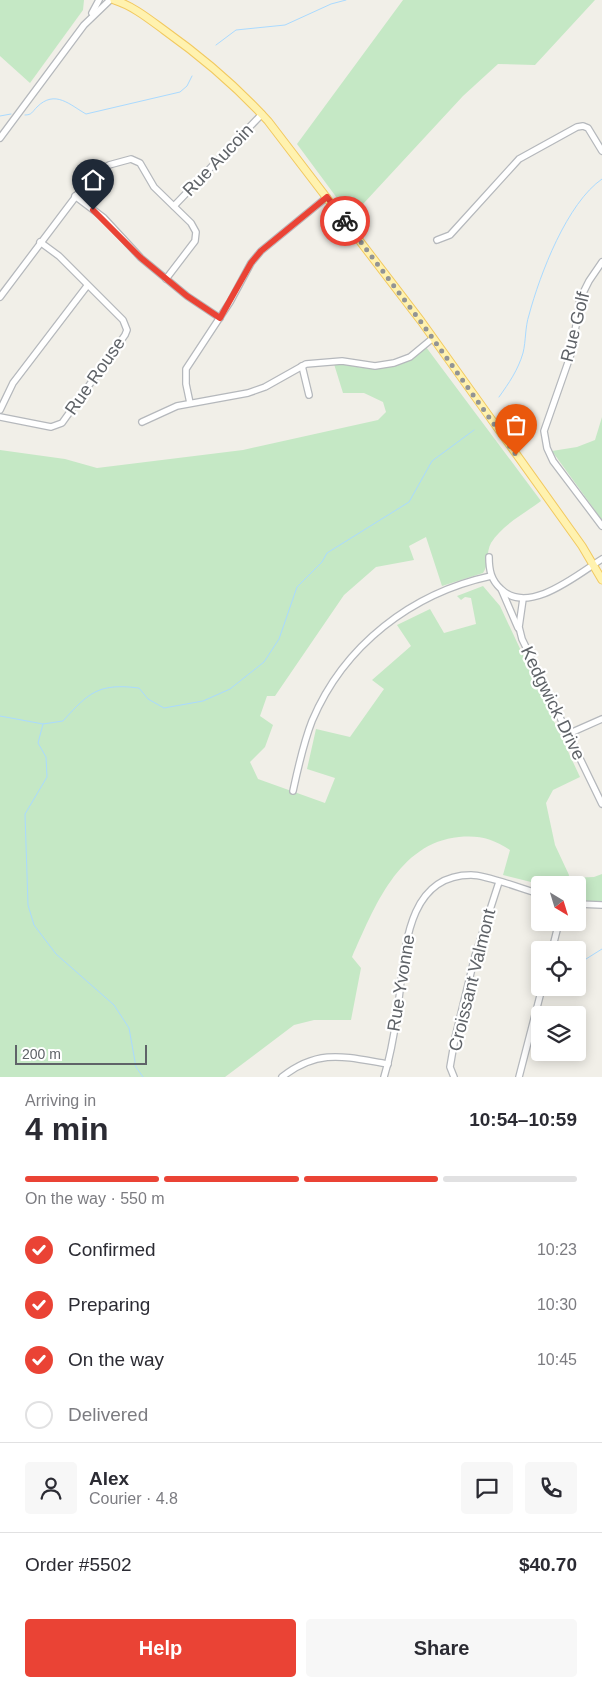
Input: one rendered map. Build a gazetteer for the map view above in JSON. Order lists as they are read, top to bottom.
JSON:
{
  "streets": {
    "street": [
      "Rue Aucoin",
      "Rue Golf",
      "Rue Rouse",
      "Kedgwick Drive",
      "Croissant Valmont",
      "Rue Yvonne"
    ]
  },
  "crossings": [
    ["Croissant Valmont", "Rue Yvonne"]
  ],
  "scale_bar": "200 m",
  "north": "bottom right",
  "page": {
    "scale": "200 m",
    "heading": ["4 min", "Arriving in", "10:54–10:59"],
    "panel": [
      "Alex",
      "Courier · 4.8",
      "Order #5502",
      "$40.70"
    ],
    "bar": "On the way · 550 m",
    "list": [
      ["Confirmed", "10:23"],
      ["Preparing", "10:30"],
      ["On the way", "10:45"],
      "Delivered"
    ],
    "buttons": ["Help", "Share"]
  }
}
